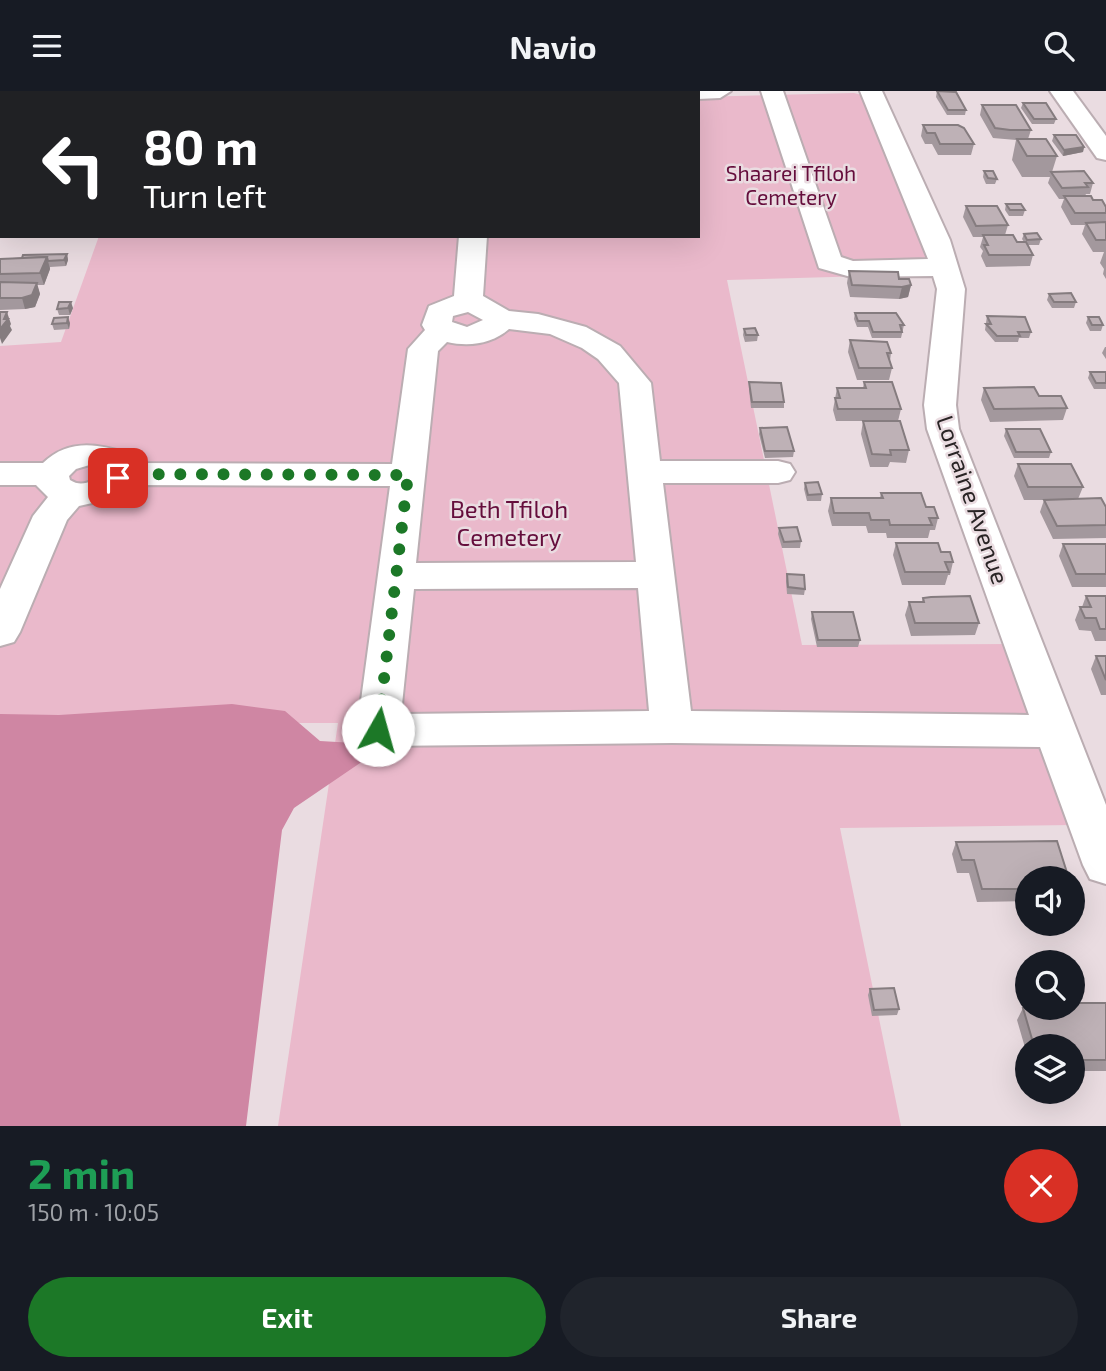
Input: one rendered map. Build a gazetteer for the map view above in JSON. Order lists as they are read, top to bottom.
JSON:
{
  "streets": {
    "street": ["Lorraine Avenue"]
  },
  "parks": ["Shaarei Tfiloh Cemetery", "Beth Tfiloh Cemetery"],
  "page": {
    "header": "Navio",
    "turn": ["80 m", "Turn left"],
    "heading": ["2 min", "150 m · 10:05"],
    "buttons": ["Exit", "Share"]
  }
}
